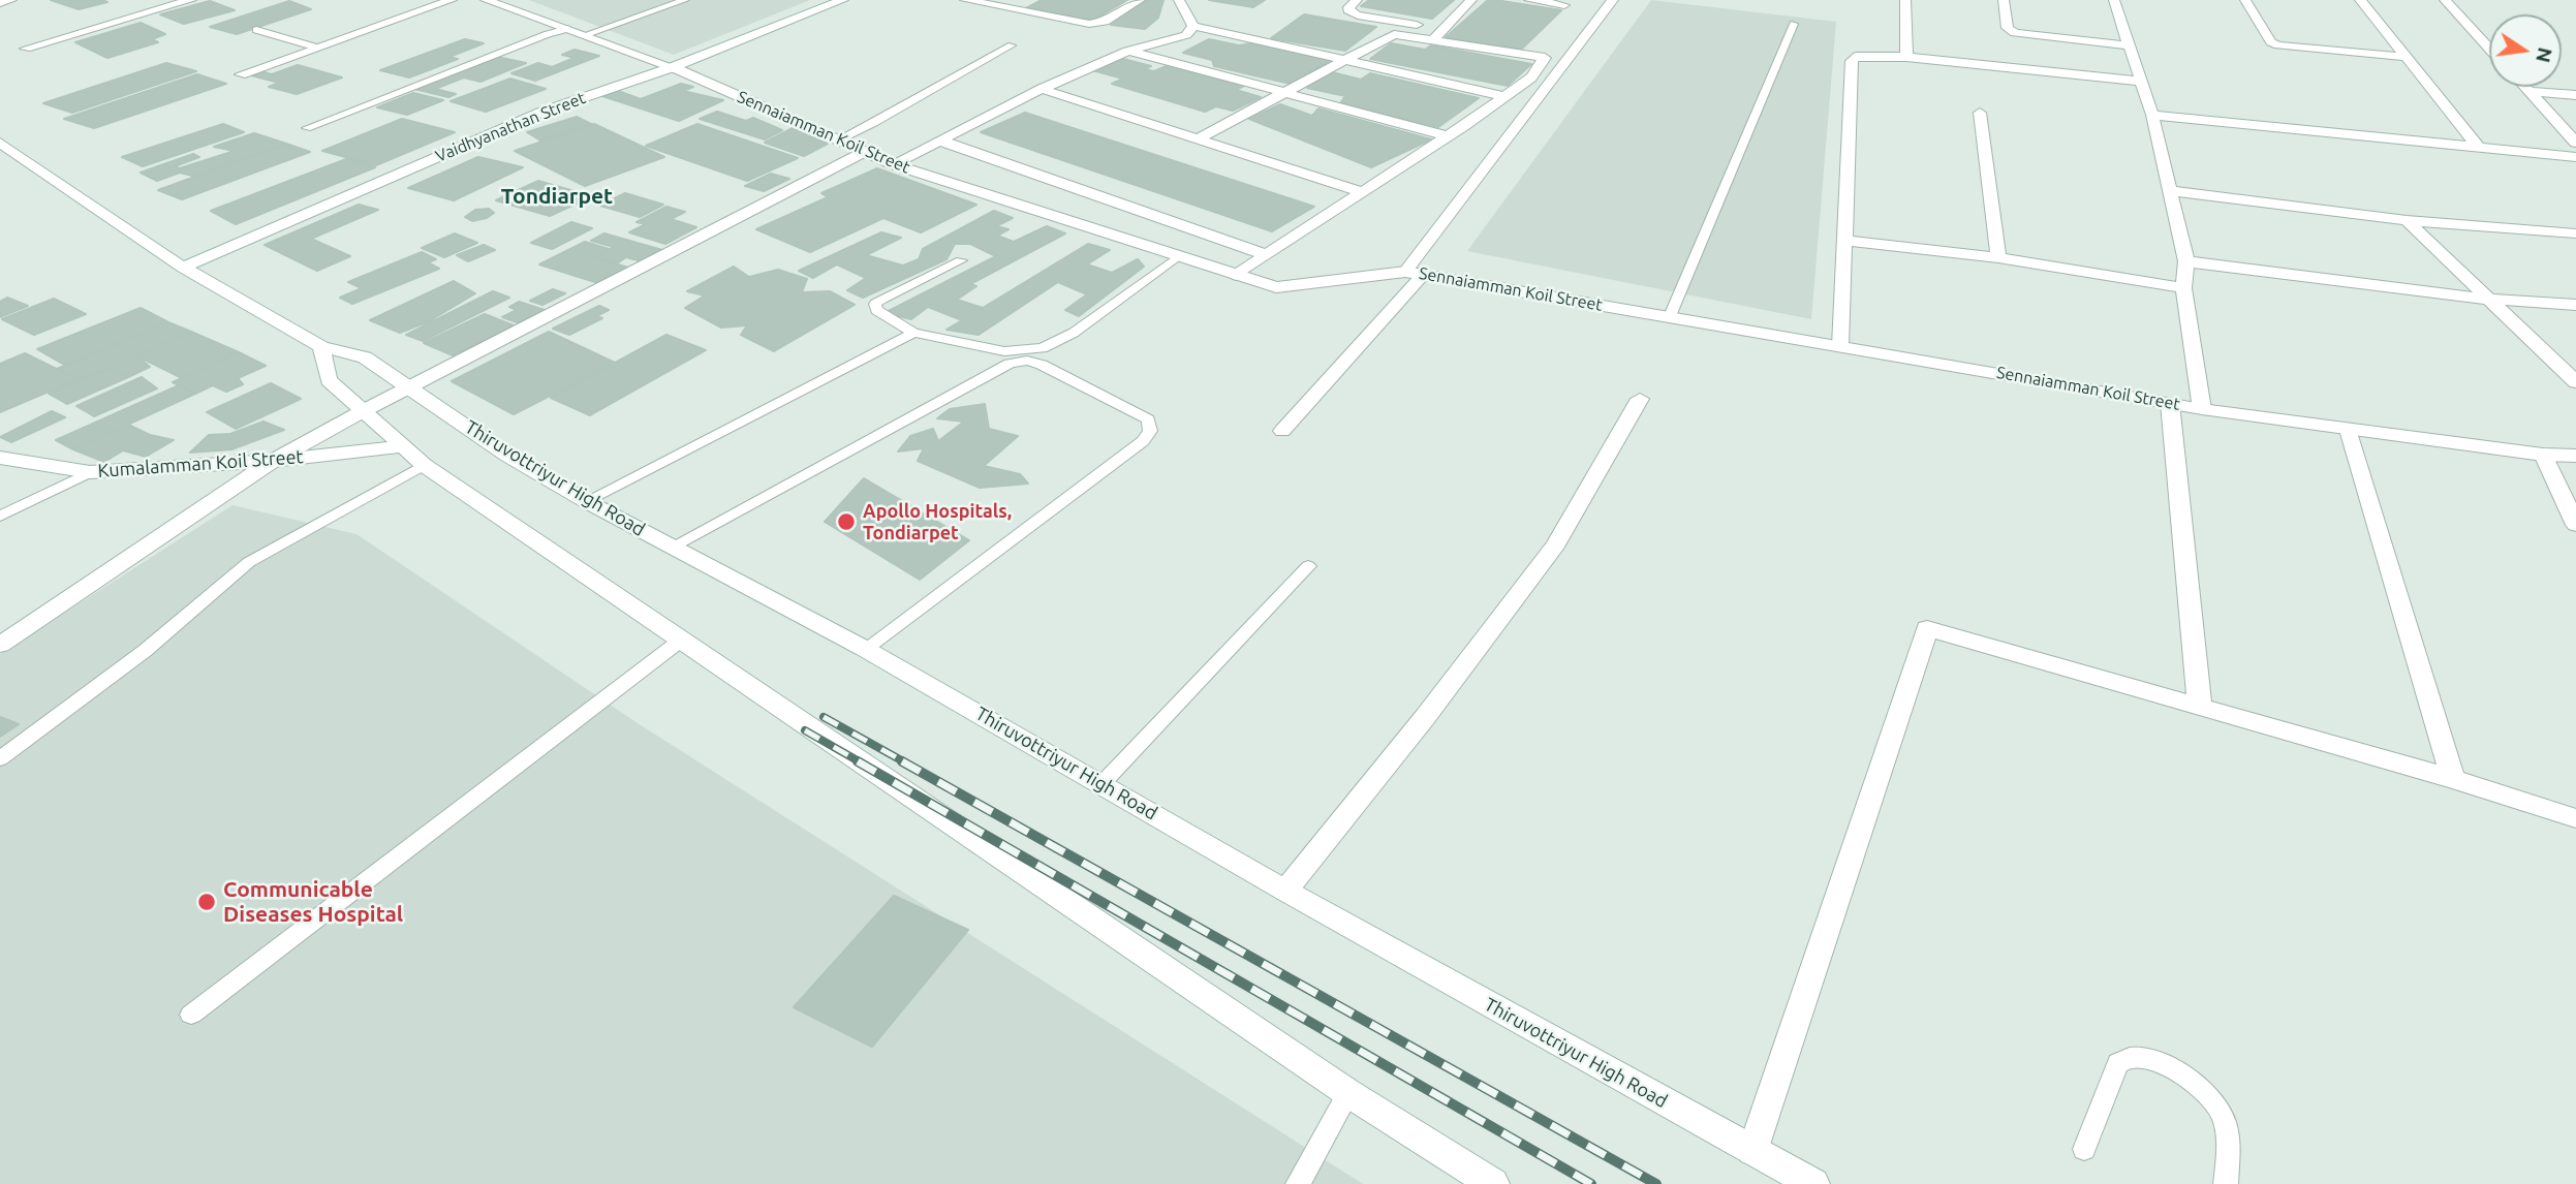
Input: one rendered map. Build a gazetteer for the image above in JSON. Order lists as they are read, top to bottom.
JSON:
{
  "streets": {
    "street": [
      "Vaidhyanathan Street",
      "Sennaiamman Koil Street",
      "Kumalamman Koil Street",
      "Thiruvottriyur High Road"
    ]
  },
  "crossings": [
    ["Vaidhyanathan Street", "Sennaiamman Koil Street"],
    ["Vaidhyanathan Street", "Thiruvottriyur High Road"]
  ],
  "districts": ["Tondiarpet"],
  "places": ["Apollo Hospitals, Tondiarpet", "Communicable Diseases Hospital"],
  "north": "right"
}
